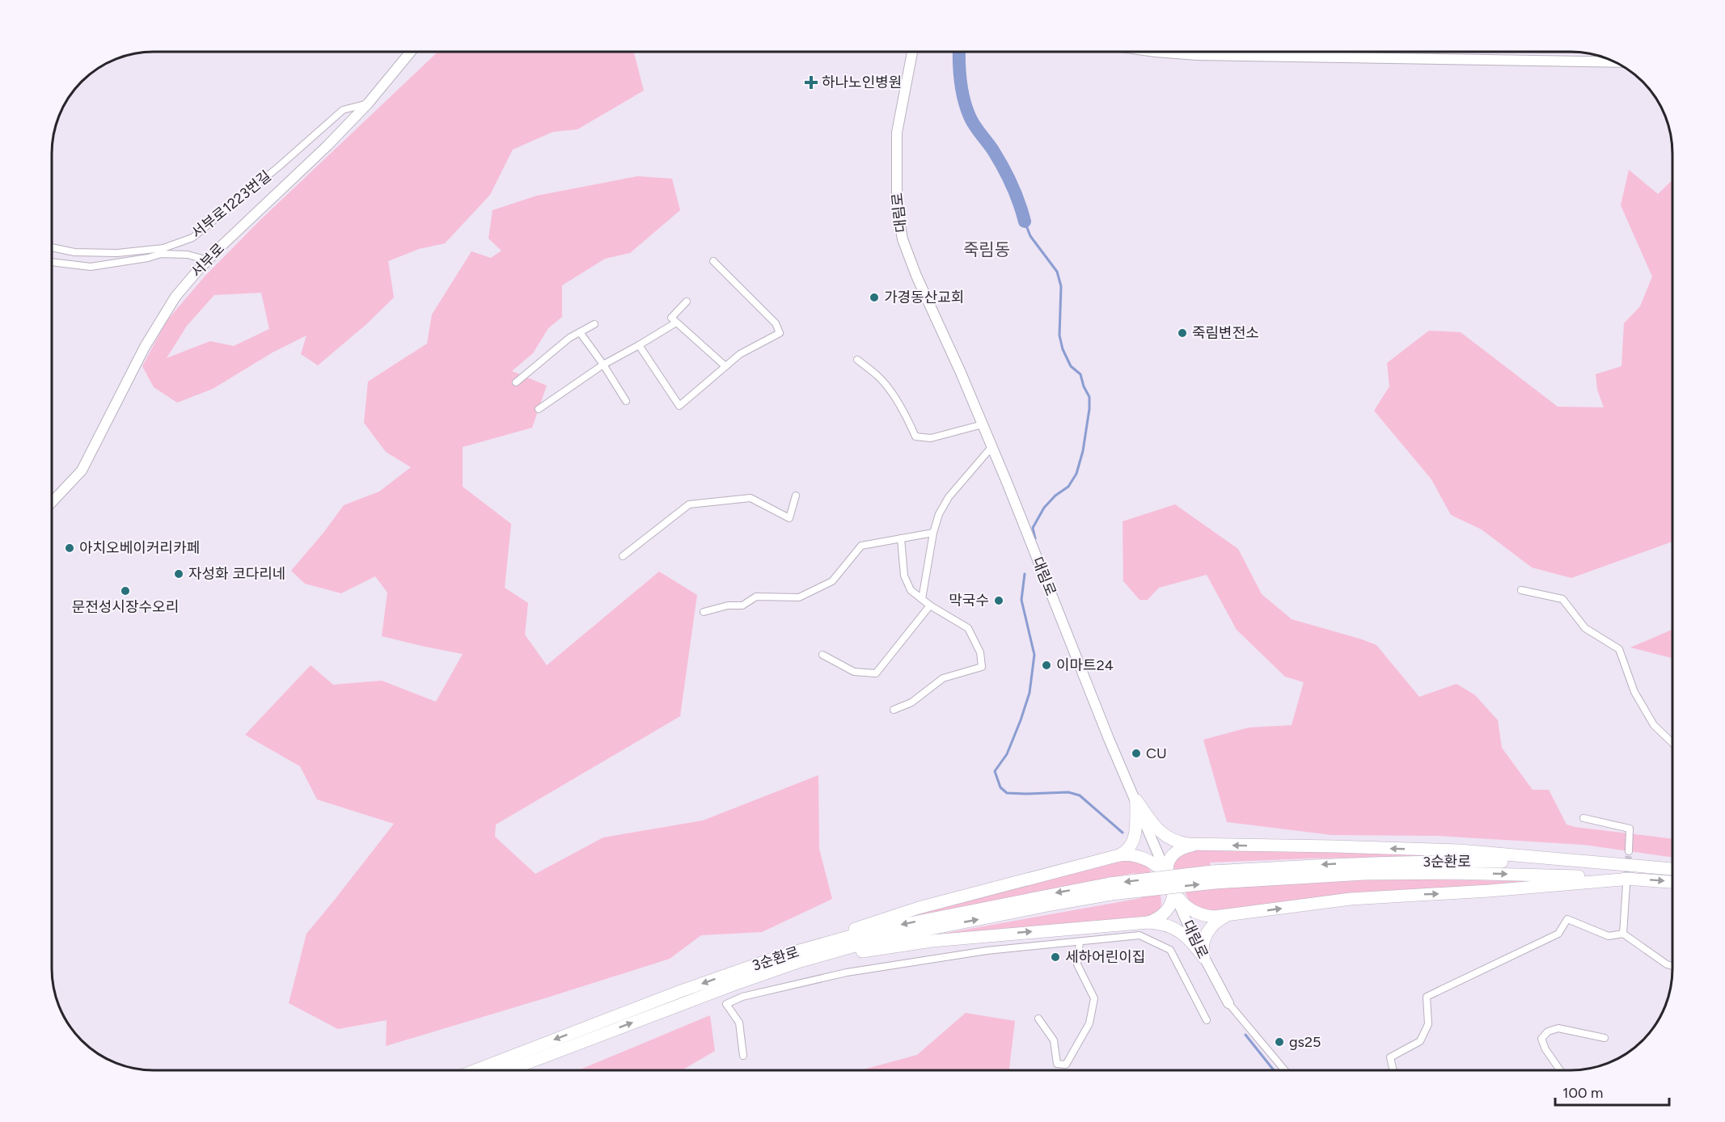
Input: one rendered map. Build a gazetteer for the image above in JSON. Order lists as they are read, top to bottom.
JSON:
{
  "streets": {
    "highway": ["3순환로"],
    "street": ["서부로1223번길", "대림로", "서부로"]
  },
  "crossings": [
    ["서부로1223번길", "서부로"]
  ],
  "districts": ["죽림동"],
  "places": {
    "health": ["하나노인병원"],
    "other": [
      "가경동산교회",
      "죽림변전소",
      "아치오베이커리카페",
      "자성화 코다리네",
      "문전성시장수오리",
      "막국수",
      "이마트24",
      "CU",
      "세하어린이집",
      "gs25"
    ]
  },
  "scale_bar": "100 m"
}
